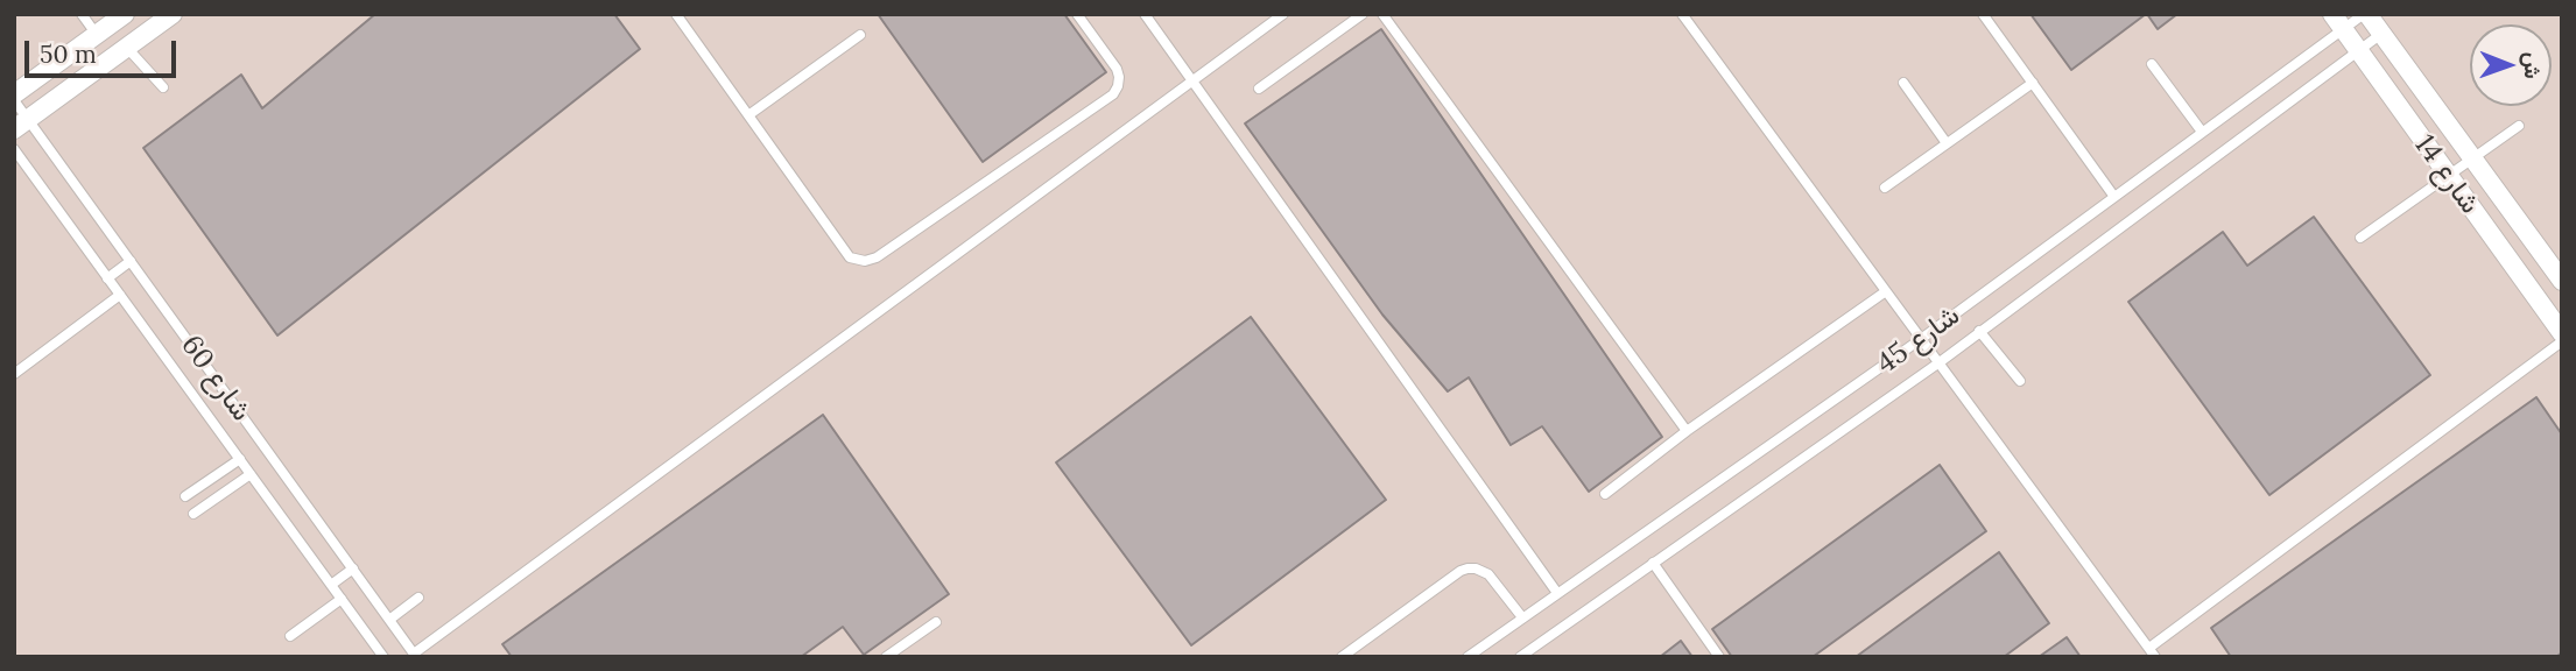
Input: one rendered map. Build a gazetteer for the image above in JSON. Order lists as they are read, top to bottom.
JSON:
{
  "streets": {
    "street": ["شارع 14"],
    "lane": ["شارع 45", "شارع 60"]
  },
  "crossings": [
    ["شارع 14", "شارع 45"]
  ],
  "scale_bar": "50 m",
  "north": "right"
}
